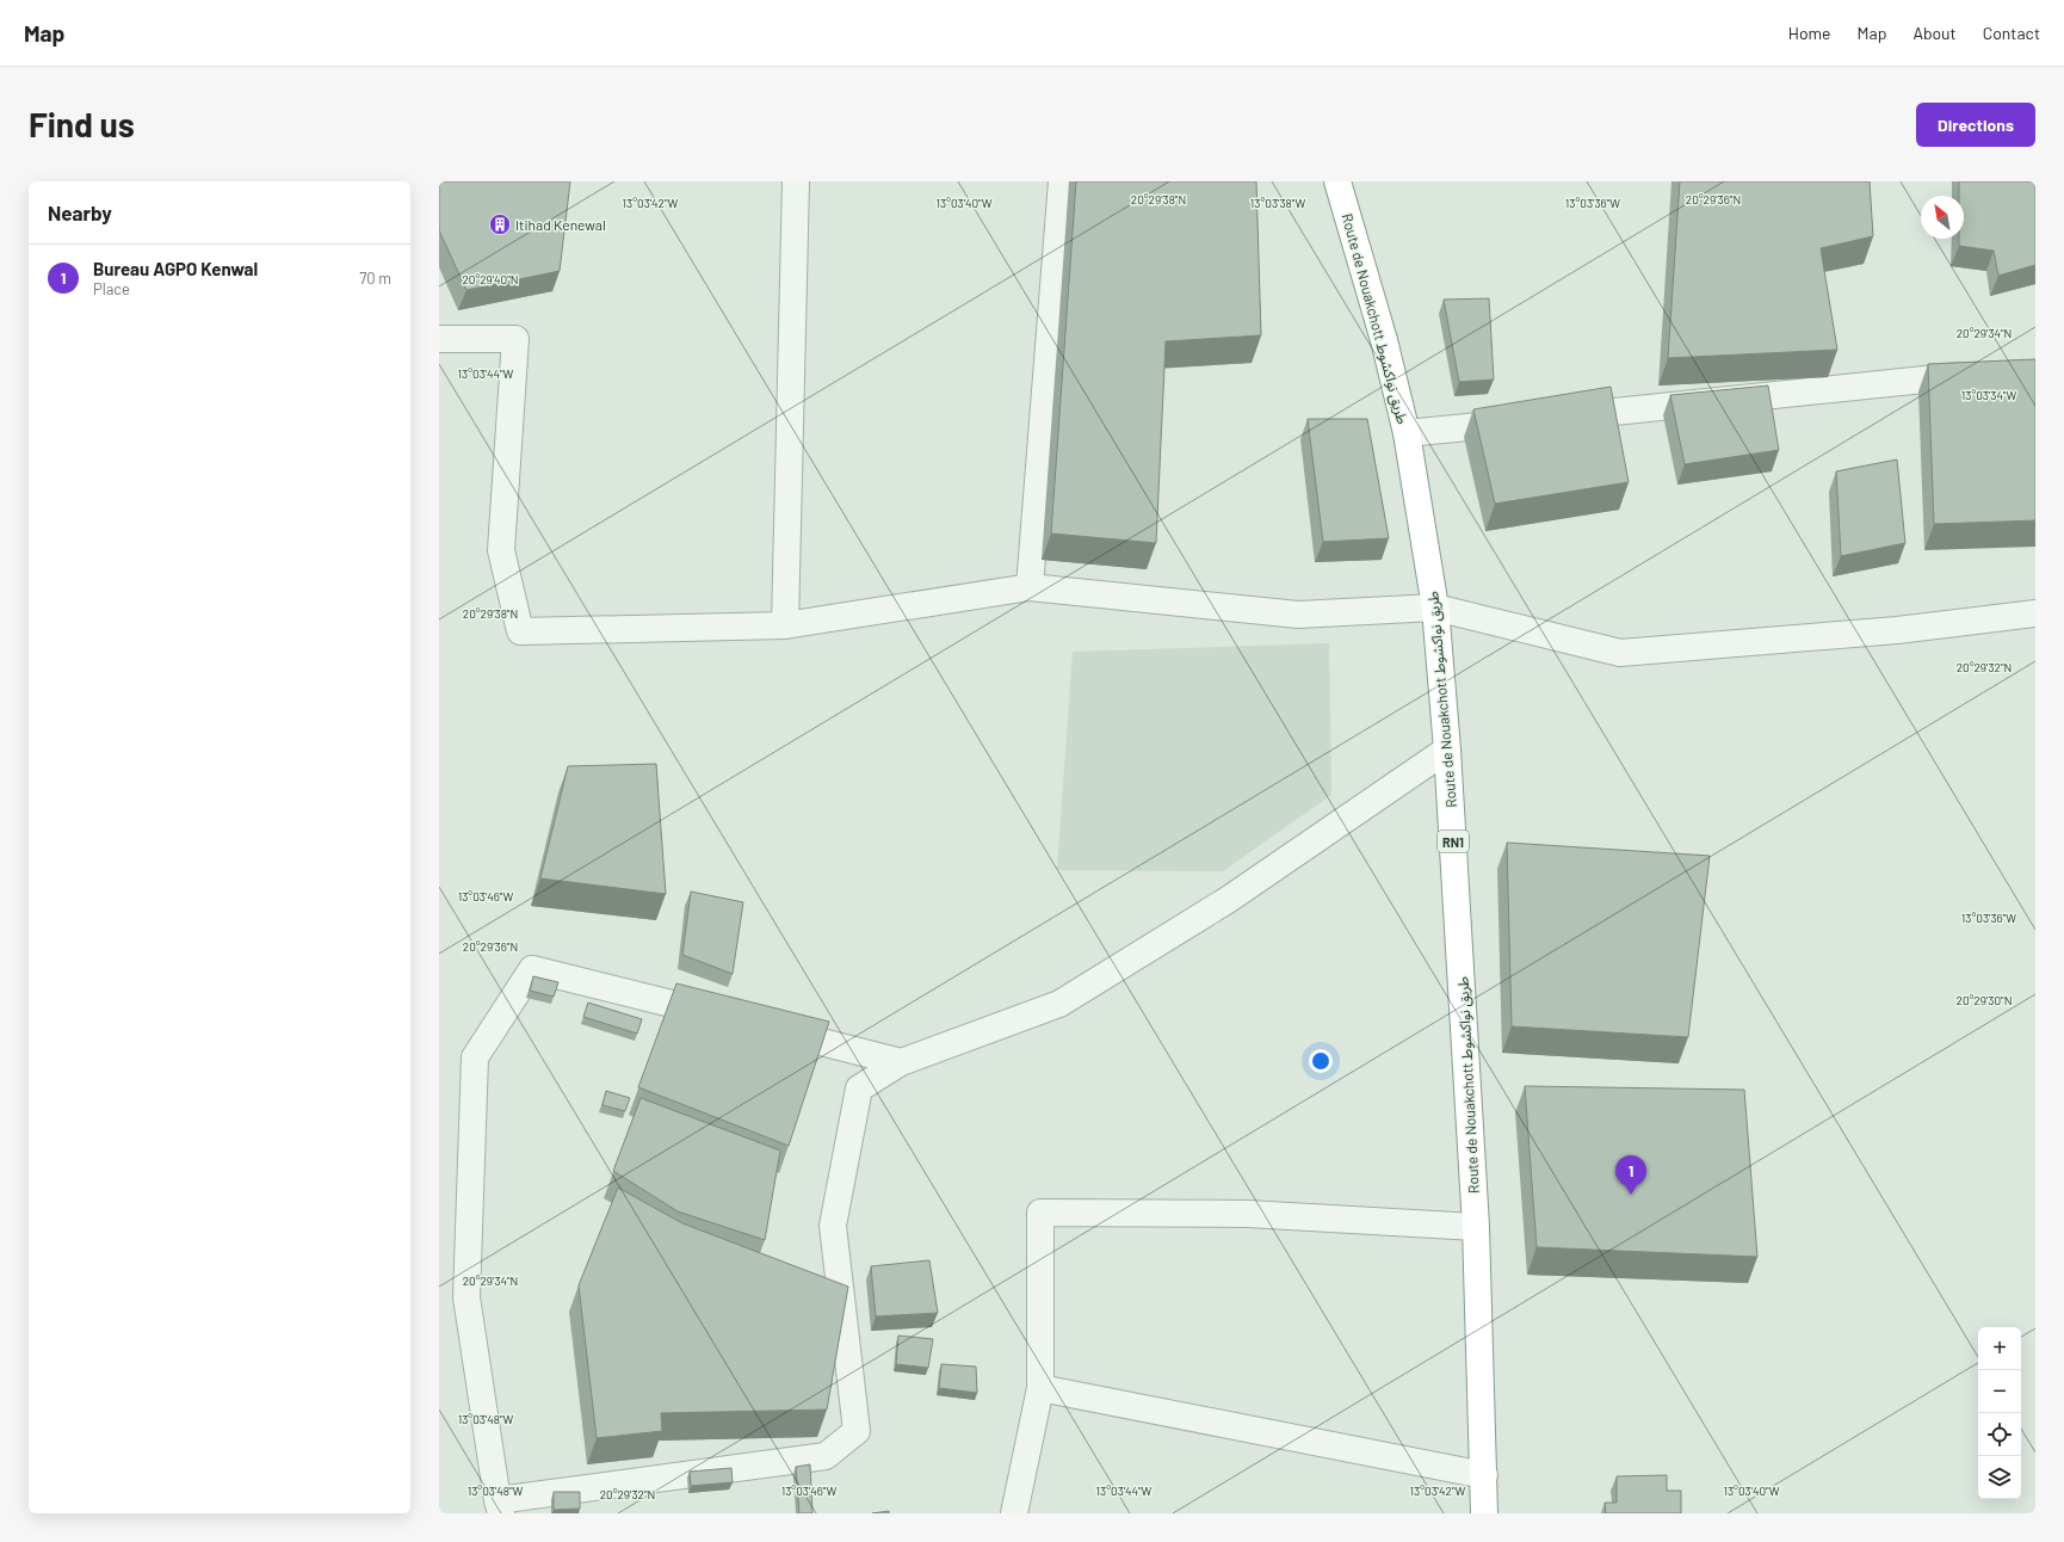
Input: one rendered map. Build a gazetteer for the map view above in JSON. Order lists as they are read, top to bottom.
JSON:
{
  "streets": {
    "highway": ["Route de Nouakchott طريق نواكشوط", "RN1"]
  },
  "places": {
    "building": ["Itihad Kenewal"]
  },
  "north": "top left",
  "page": {
    "header": "Map",
    "nav": [
      "Home",
      "Map",
      "About",
      "Contact"
    ],
    "buttons": "Directions",
    "title": "Find us",
    "heading": "Nearby",
    "list": [
      {
        "mark": "1",
        "name": "Bureau AGPO Kenwal",
        "note": "Place",
        "value": "70 m"
      }
    ],
    "pins": "1",
    "map_buttons": ["+", "−"]
  },
  "coordinates": [
    "20°29'38\"N",
    "20°29'36\"N",
    "13°03'42\"W",
    "13°03'40\"W",
    "13°03'38\"W",
    "13°03'36\"W",
    "20°29'40\"N",
    "20°29'34\"N",
    "13°03'44\"W",
    "13°03'34\"W",
    "20°29'32\"N",
    "13°03'46\"W",
    "20°29'30\"N",
    "13°03'48\"W"
  ]
}
